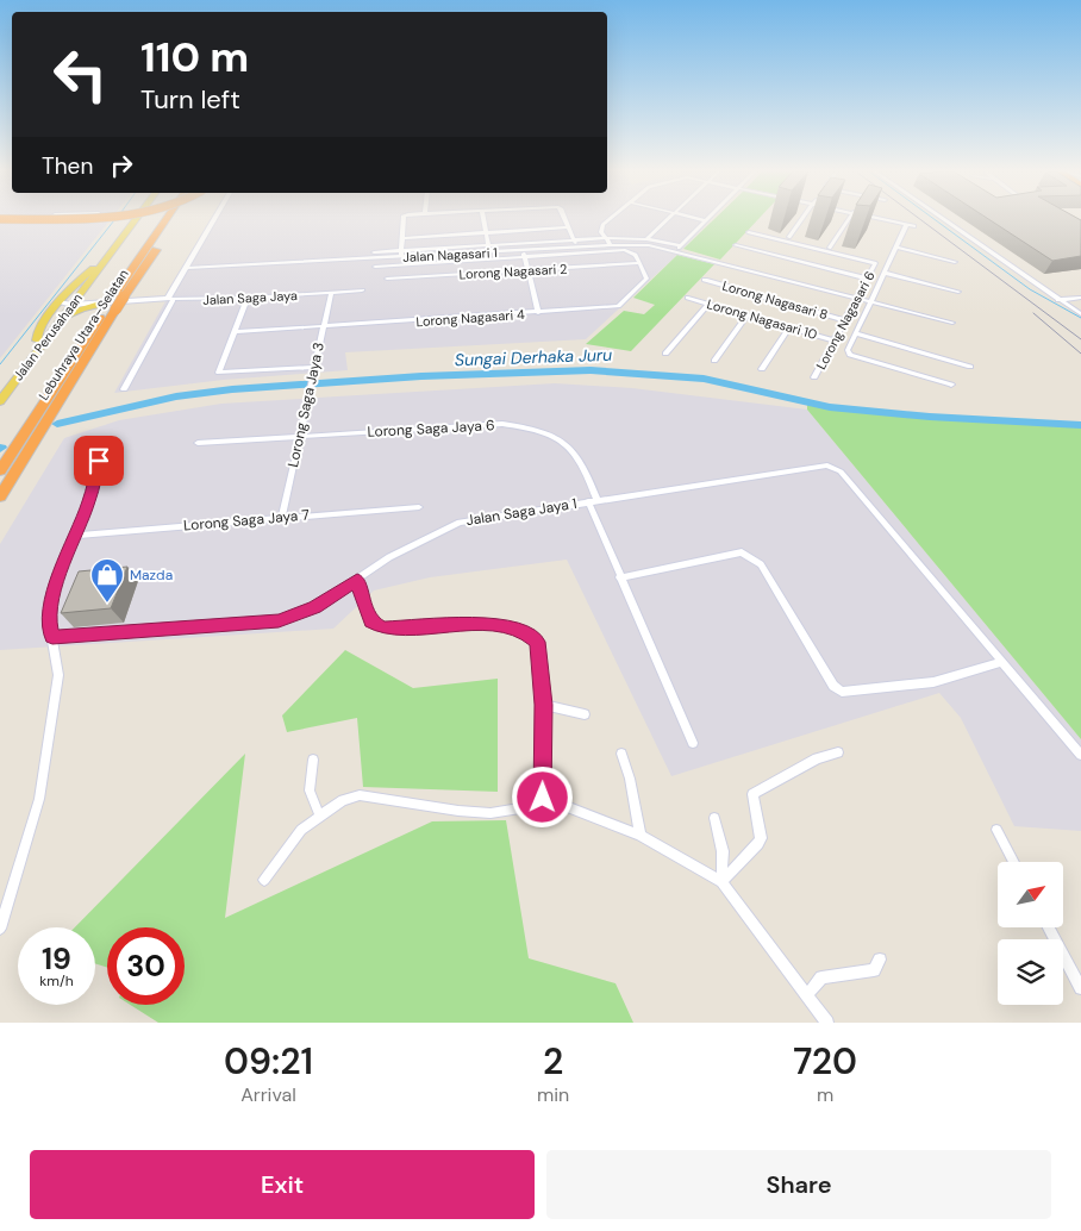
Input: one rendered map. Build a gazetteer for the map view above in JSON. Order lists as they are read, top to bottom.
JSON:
{
  "streets": {
    "highway": ["Lebuhraya Utara–Selatan"],
    "main road": ["Jalan Perusahaan"],
    "street": [
      "Jalan Nagasari 1",
      "Lorong Nagasari 2",
      "Jalan Saga Jaya",
      "Lorong Nagasari 8",
      "Lorong Nagasari 4",
      "Lorong Nagasari 10",
      "Lorong Nagasari 6",
      "Lorong Saga Jaya 3",
      "Lorong Saga Jaya 6",
      "Jalan Saga Jaya 1",
      "Lorong Saga Jaya 7"
    ]
  },
  "crossings": [
    ["Jalan Nagasari 1", "Lorong Nagasari 6"],
    ["Lorong Nagasari 2", "Lorong Nagasari 4"],
    ["Jalan Saga Jaya", "Lorong Saga Jaya 3"],
    ["Lorong Nagasari 8", "Lorong Nagasari 6"],
    ["Lorong Nagasari 4", "Lorong Saga Jaya 3"],
    ["Lorong Nagasari 10", "Lorong Nagasari 6"],
    ["Lorong Saga Jaya 3", "Lorong Saga Jaya 6"],
    ["Lorong Saga Jaya 3", "Lorong Saga Jaya 7"],
    ["Lorong Saga Jaya 6", "Jalan Saga Jaya 1"]
  ],
  "water": ["Sungai Derhaka Juru"],
  "places": {
    "shop": ["Mazda"]
  },
  "north": "top right",
  "page": {
    "turn": ["110 m", "Turn left"],
    "then": "Then",
    "speed": "19 km/h",
    "limit": "30",
    "eta": [
      "09:21",
      "Arrival",
      "2",
      "min",
      "720",
      "m"
    ],
    "buttons": ["Exit", "Share"]
  }
}
